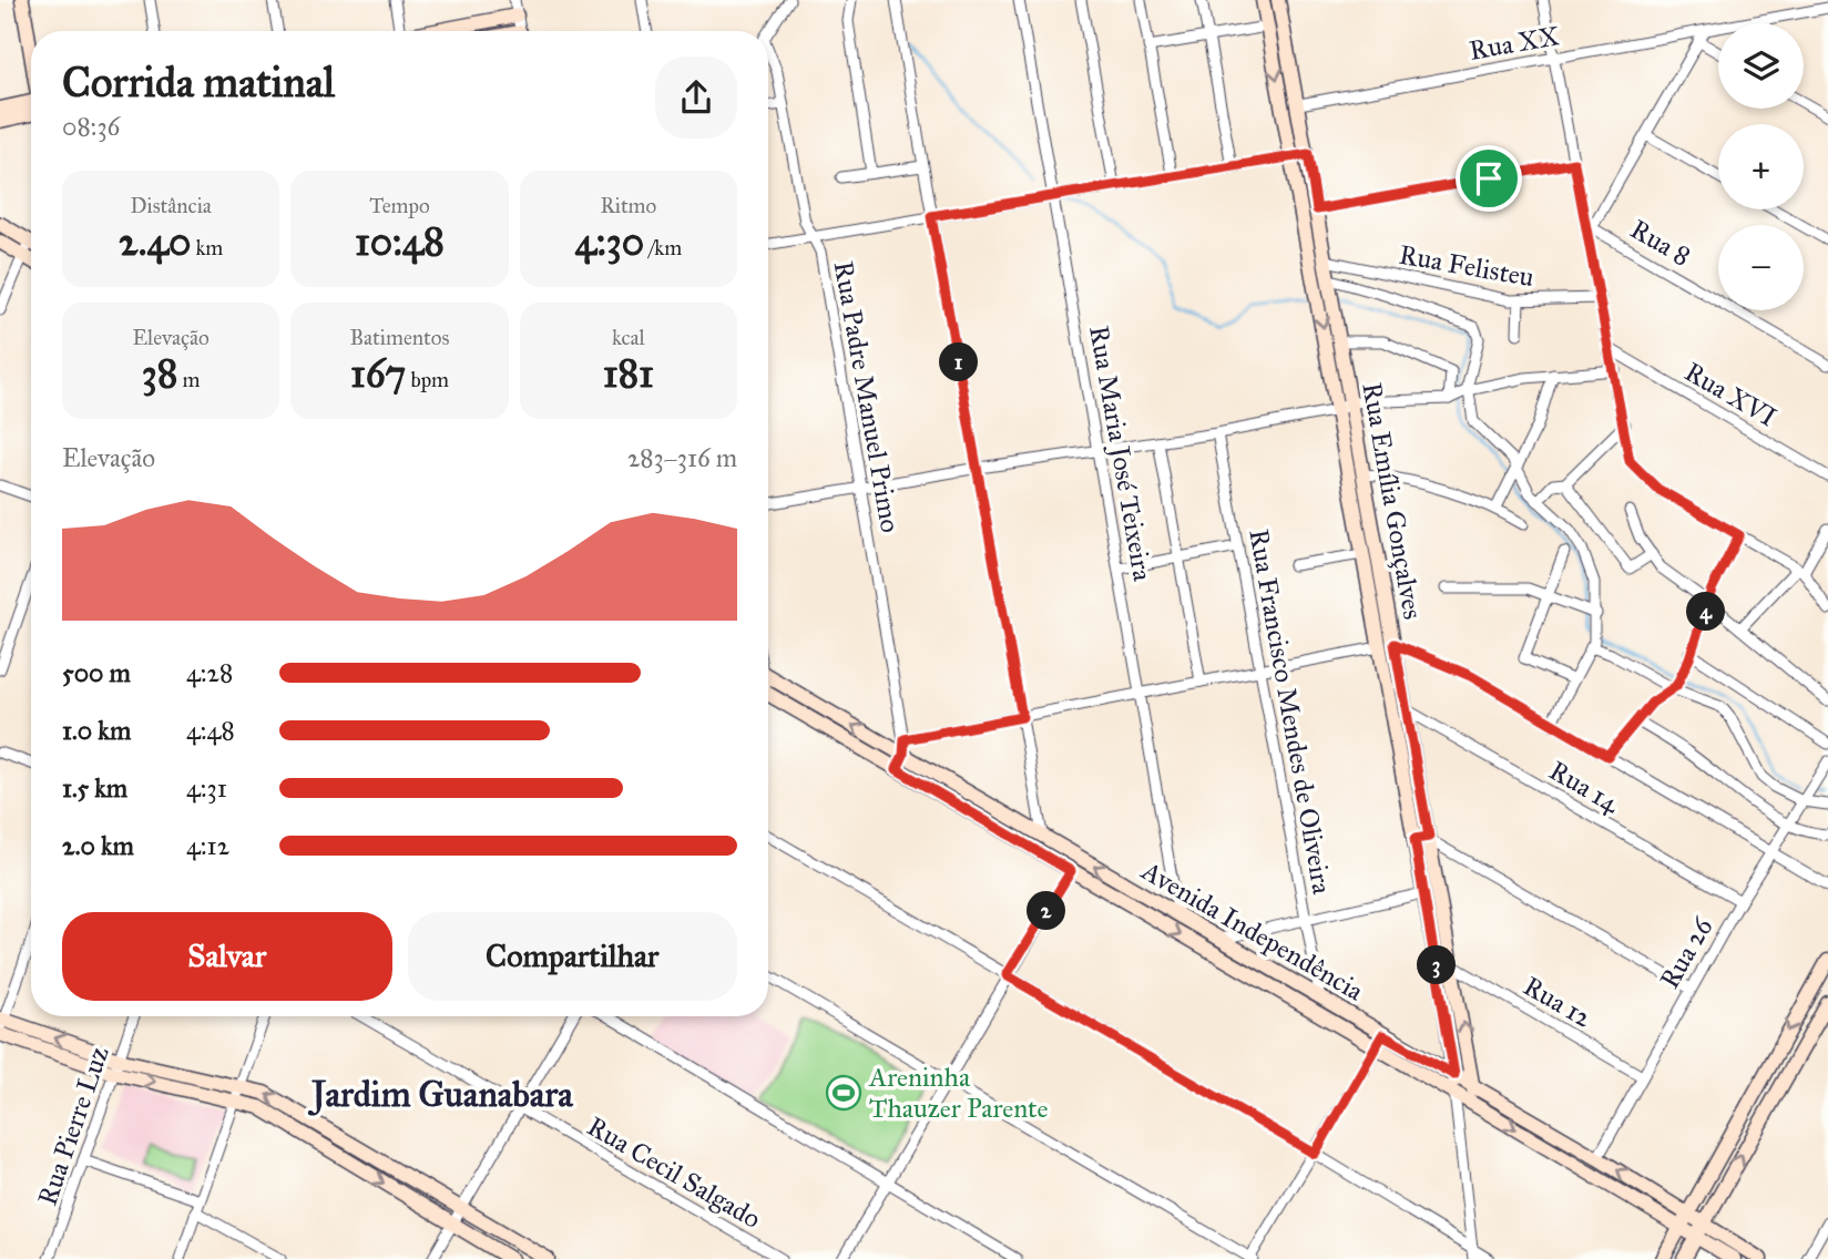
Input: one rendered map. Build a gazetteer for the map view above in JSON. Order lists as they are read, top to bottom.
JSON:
{
  "streets": {
    "street": [
      "Rua XX",
      "Rua 8",
      "Rua Felisteu",
      "Rua XVI",
      "Rua Padre Manuel Primo",
      "Rua Maria José Teixeira",
      "Rua Emília Gonçalves",
      "Rua Francisco Mendes de Oliveira",
      "Rua 14",
      "Avenida Independência",
      "Rua 26",
      "Rua 12",
      "Rua Pierre Luz",
      "Rua Cecil Salgado"
    ]
  },
  "crossings": [
    ["Rua XX", "Rua Emília Gonçalves"],
    ["Rua Felisteu", "Rua Emília Gonçalves"],
    ["Rua Padre Manuel Primo", "Avenida Independência"],
    ["Rua Maria José Teixeira", "Avenida Independência"],
    ["Rua Emília Gonçalves", "Rua 14"],
    ["Rua Emília Gonçalves", "Avenida Independência"],
    ["Rua Emília Gonçalves", "Rua 12"],
    ["Rua Francisco Mendes de Oliveira", "Avenida Independência"],
    ["Rua 14", "Rua 26"],
    ["Avenida Independência", "Rua 26"],
    ["Rua 26", "Rua 12"]
  ],
  "districts": ["Jardim Guanabara"],
  "places": {
    "sports": ["Areninha Thauzer Parente"]
  },
  "page": {
    "map_buttons": ["+", "−"],
    "heading": ["Corrida matinal", "08:36"],
    "stats": [
      ["Distância", "2.40 km"],
      ["Tempo", "10:48"],
      ["Ritmo", "4:30 /km"],
      ["Elevação", "38 m"],
      ["Batimentos", "167 bpm"],
      ["kcal", "181"]
    ],
    "pins": [
      "1",
      "4",
      "2",
      "3"
    ],
    "chart": ["Elevação", "283–316 m"],
    "list": [
      {
        "name": "500 m",
        "note": "4:28"
      },
      {
        "name": "1.0 km",
        "note": "4:48"
      },
      {
        "name": "1.5 km",
        "note": "4:31"
      },
      {
        "name": "2.0 km",
        "note": "4:12"
      }
    ],
    "buttons": ["Salvar", "Compartilhar"]
  }
}
